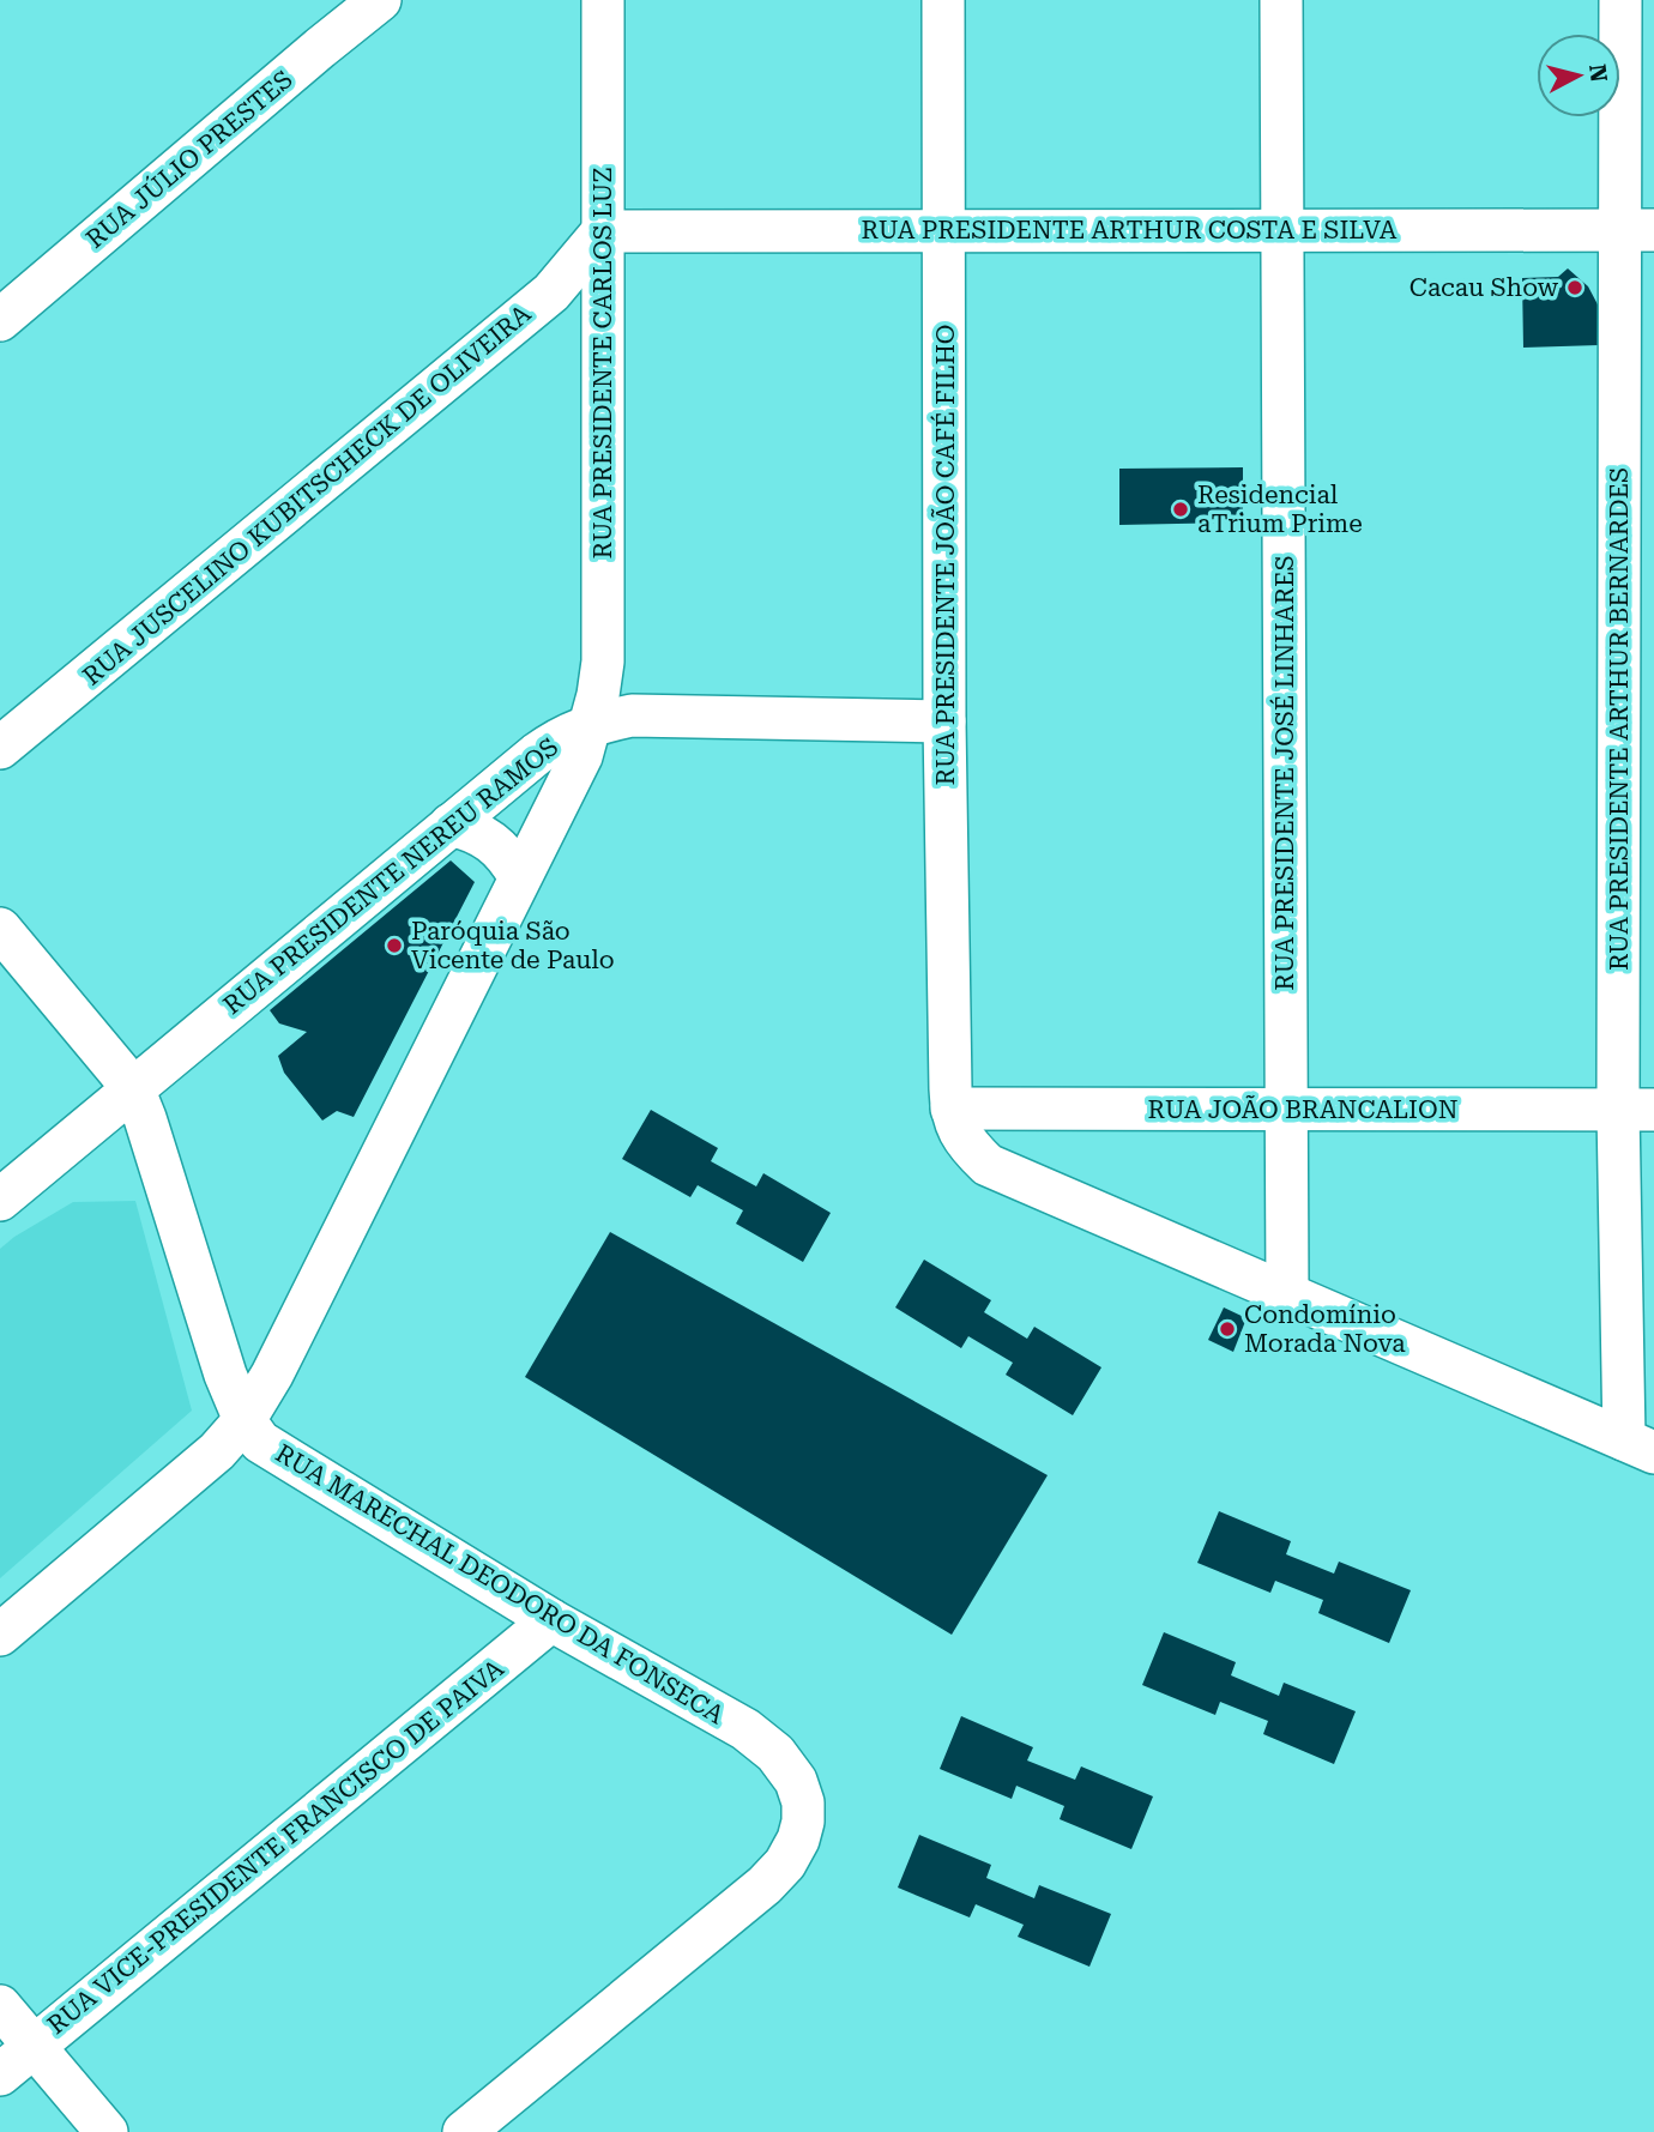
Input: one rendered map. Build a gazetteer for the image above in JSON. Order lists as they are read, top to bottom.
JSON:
{
  "streets": {
    "street": [
      "RUA JÚLIO PRESTES",
      "RUA PRESIDENTE ARTHUR COSTA E SILVA",
      "RUA PRESIDENTE CARLOS LUZ",
      "RUA JUSCELINO KUBITSCHECK DE OLIVEIRA",
      "RUA PRESIDENTE JOÃO CAFÉ FILHO",
      "RUA PRESIDENTE ARTHUR BERNARDES",
      "RUA PRESIDENTE JOSÉ LINHARES",
      "RUA PRESIDENTE NEREU RAMOS",
      "RUA JOÃO BRANCALION",
      "RUA MARECHAL DEODORO DA FONSECA",
      "RUA VICE-PRESIDENTE FRANCISCO DE PAIVA"
    ]
  },
  "crossings": [
    ["RUA PRESIDENTE ARTHUR COSTA E SILVA", "RUA PRESIDENTE CARLOS LUZ"],
    ["RUA PRESIDENTE ARTHUR COSTA E SILVA", "RUA JUSCELINO KUBITSCHECK DE OLIVEIRA"],
    ["RUA PRESIDENTE ARTHUR COSTA E SILVA", "RUA PRESIDENTE JOÃO CAFÉ FILHO"],
    ["RUA PRESIDENTE ARTHUR COSTA E SILVA", "RUA PRESIDENTE ARTHUR BERNARDES"],
    ["RUA PRESIDENTE ARTHUR COSTA E SILVA", "RUA PRESIDENTE JOSÉ LINHARES"],
    ["RUA PRESIDENTE CARLOS LUZ", "RUA JUSCELINO KUBITSCHECK DE OLIVEIRA"],
    ["RUA PRESIDENTE CARLOS LUZ", "RUA PRESIDENTE NEREU RAMOS"],
    ["RUA PRESIDENTE CARLOS LUZ", "RUA MARECHAL DEODORO DA FONSECA"],
    ["RUA PRESIDENTE JOÃO CAFÉ FILHO", "RUA PRESIDENTE NEREU RAMOS"],
    ["RUA PRESIDENTE JOÃO CAFÉ FILHO", "RUA JOÃO BRANCALION"],
    ["RUA PRESIDENTE ARTHUR BERNARDES", "RUA JOÃO BRANCALION"],
    ["RUA PRESIDENTE JOSÉ LINHARES", "RUA JOÃO BRANCALION"],
    ["RUA PRESIDENTE NEREU RAMOS", "RUA MARECHAL DEODORO DA FONSECA"],
    ["RUA MARECHAL DEODORO DA FONSECA", "RUA VICE-PRESIDENTE FRANCISCO DE PAIVA"]
  ],
  "places": [
    "Cacau Show",
    "Residencial aTrium Prime",
    "Paróquia São Vicente de Paulo",
    "Condomínio Morada Nova"
  ],
  "north": "right"
}
